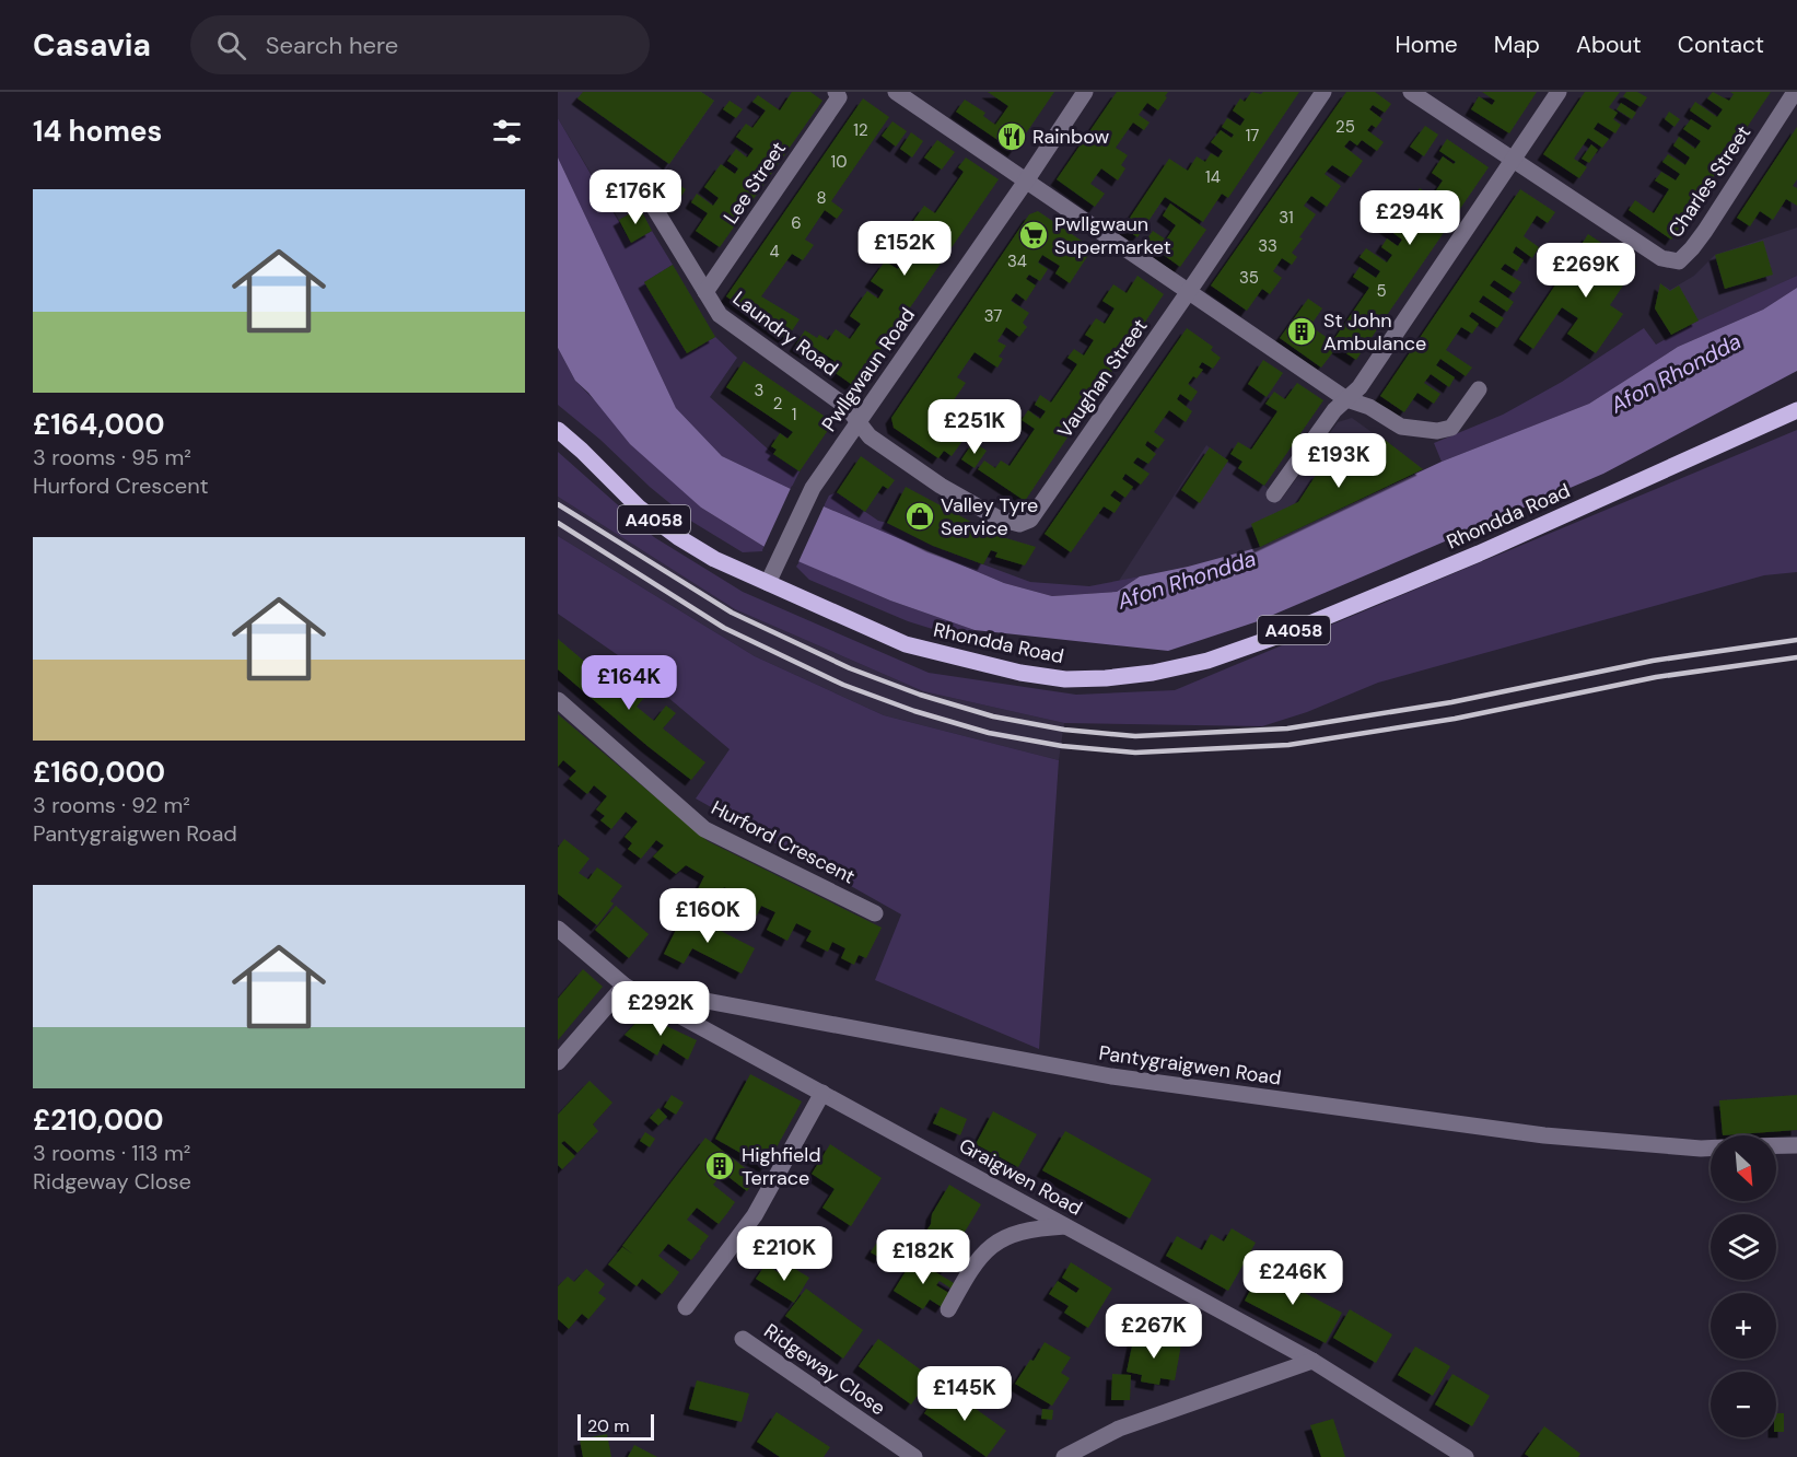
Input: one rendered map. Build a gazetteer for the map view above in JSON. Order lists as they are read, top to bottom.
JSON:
{
  "streets": {
    "main road": ["Rhondda Road", "A4058"],
    "street": [
      "Charles Street",
      "Lee Street",
      "Laundry Road",
      "Pwllgwaun Road",
      "Vaughan Street",
      "Hurford Crescent",
      "Pantygraigwen Road",
      "Graigwen Road",
      "Ridgeway Close"
    ]
  },
  "crossings": [
    ["Lee Street", "Laundry Road"],
    ["Laundry Road", "Pwllgwaun Road"],
    ["Laundry Road", "Vaughan Street"],
    ["Pwllgwaun Road", "Vaughan Street"],
    ["Pwllgwaun Road", "Rhondda Road"],
    ["Pantygraigwen Road", "Graigwen Road"]
  ],
  "water": ["Afon Rhondda"],
  "places": {
    "restaurant": ["Rainbow"],
    "supermarket": ["Pwllgwaun Supermarket"],
    "building": ["St John Ambulance", "Highfield Terrace"],
    "shop": ["Valley Tyre Service"]
  },
  "house_numbers": [
    "25",
    "12",
    "17",
    "10",
    "14",
    "8",
    "31",
    "6",
    "33",
    "4",
    "34",
    "35",
    "5",
    "37",
    "3",
    "2",
    "1"
  ],
  "scale_bar": "20 m",
  "north": "bottom right",
  "page": {
    "header": "Casavia",
    "search": "Search here",
    "nav": [
      "Home",
      "Map",
      "About",
      "Contact"
    ],
    "heading": "14 homes",
    "price": [
      "£176K",
      "£294K",
      "£152K",
      "£269K",
      "£251K",
      "£193K",
      "£164K",
      "£160K",
      "£292K",
      "£210K",
      "£182K",
      "£246K",
      "£267K",
      "£145K"
    ],
    "list": [
      {
        "name": "£164,000",
        "note": "3 rooms · 95 m² · Hurford Crescent"
      },
      {
        "name": "£160,000",
        "note": "3 rooms · 92 m² · Pantygraigwen Road"
      },
      {
        "name": "£210,000",
        "note": "3 rooms · 113 m² · Ridgeway Close"
      }
    ],
    "map_buttons": ["+", "−"],
    "scale": "20 m"
  }
}
